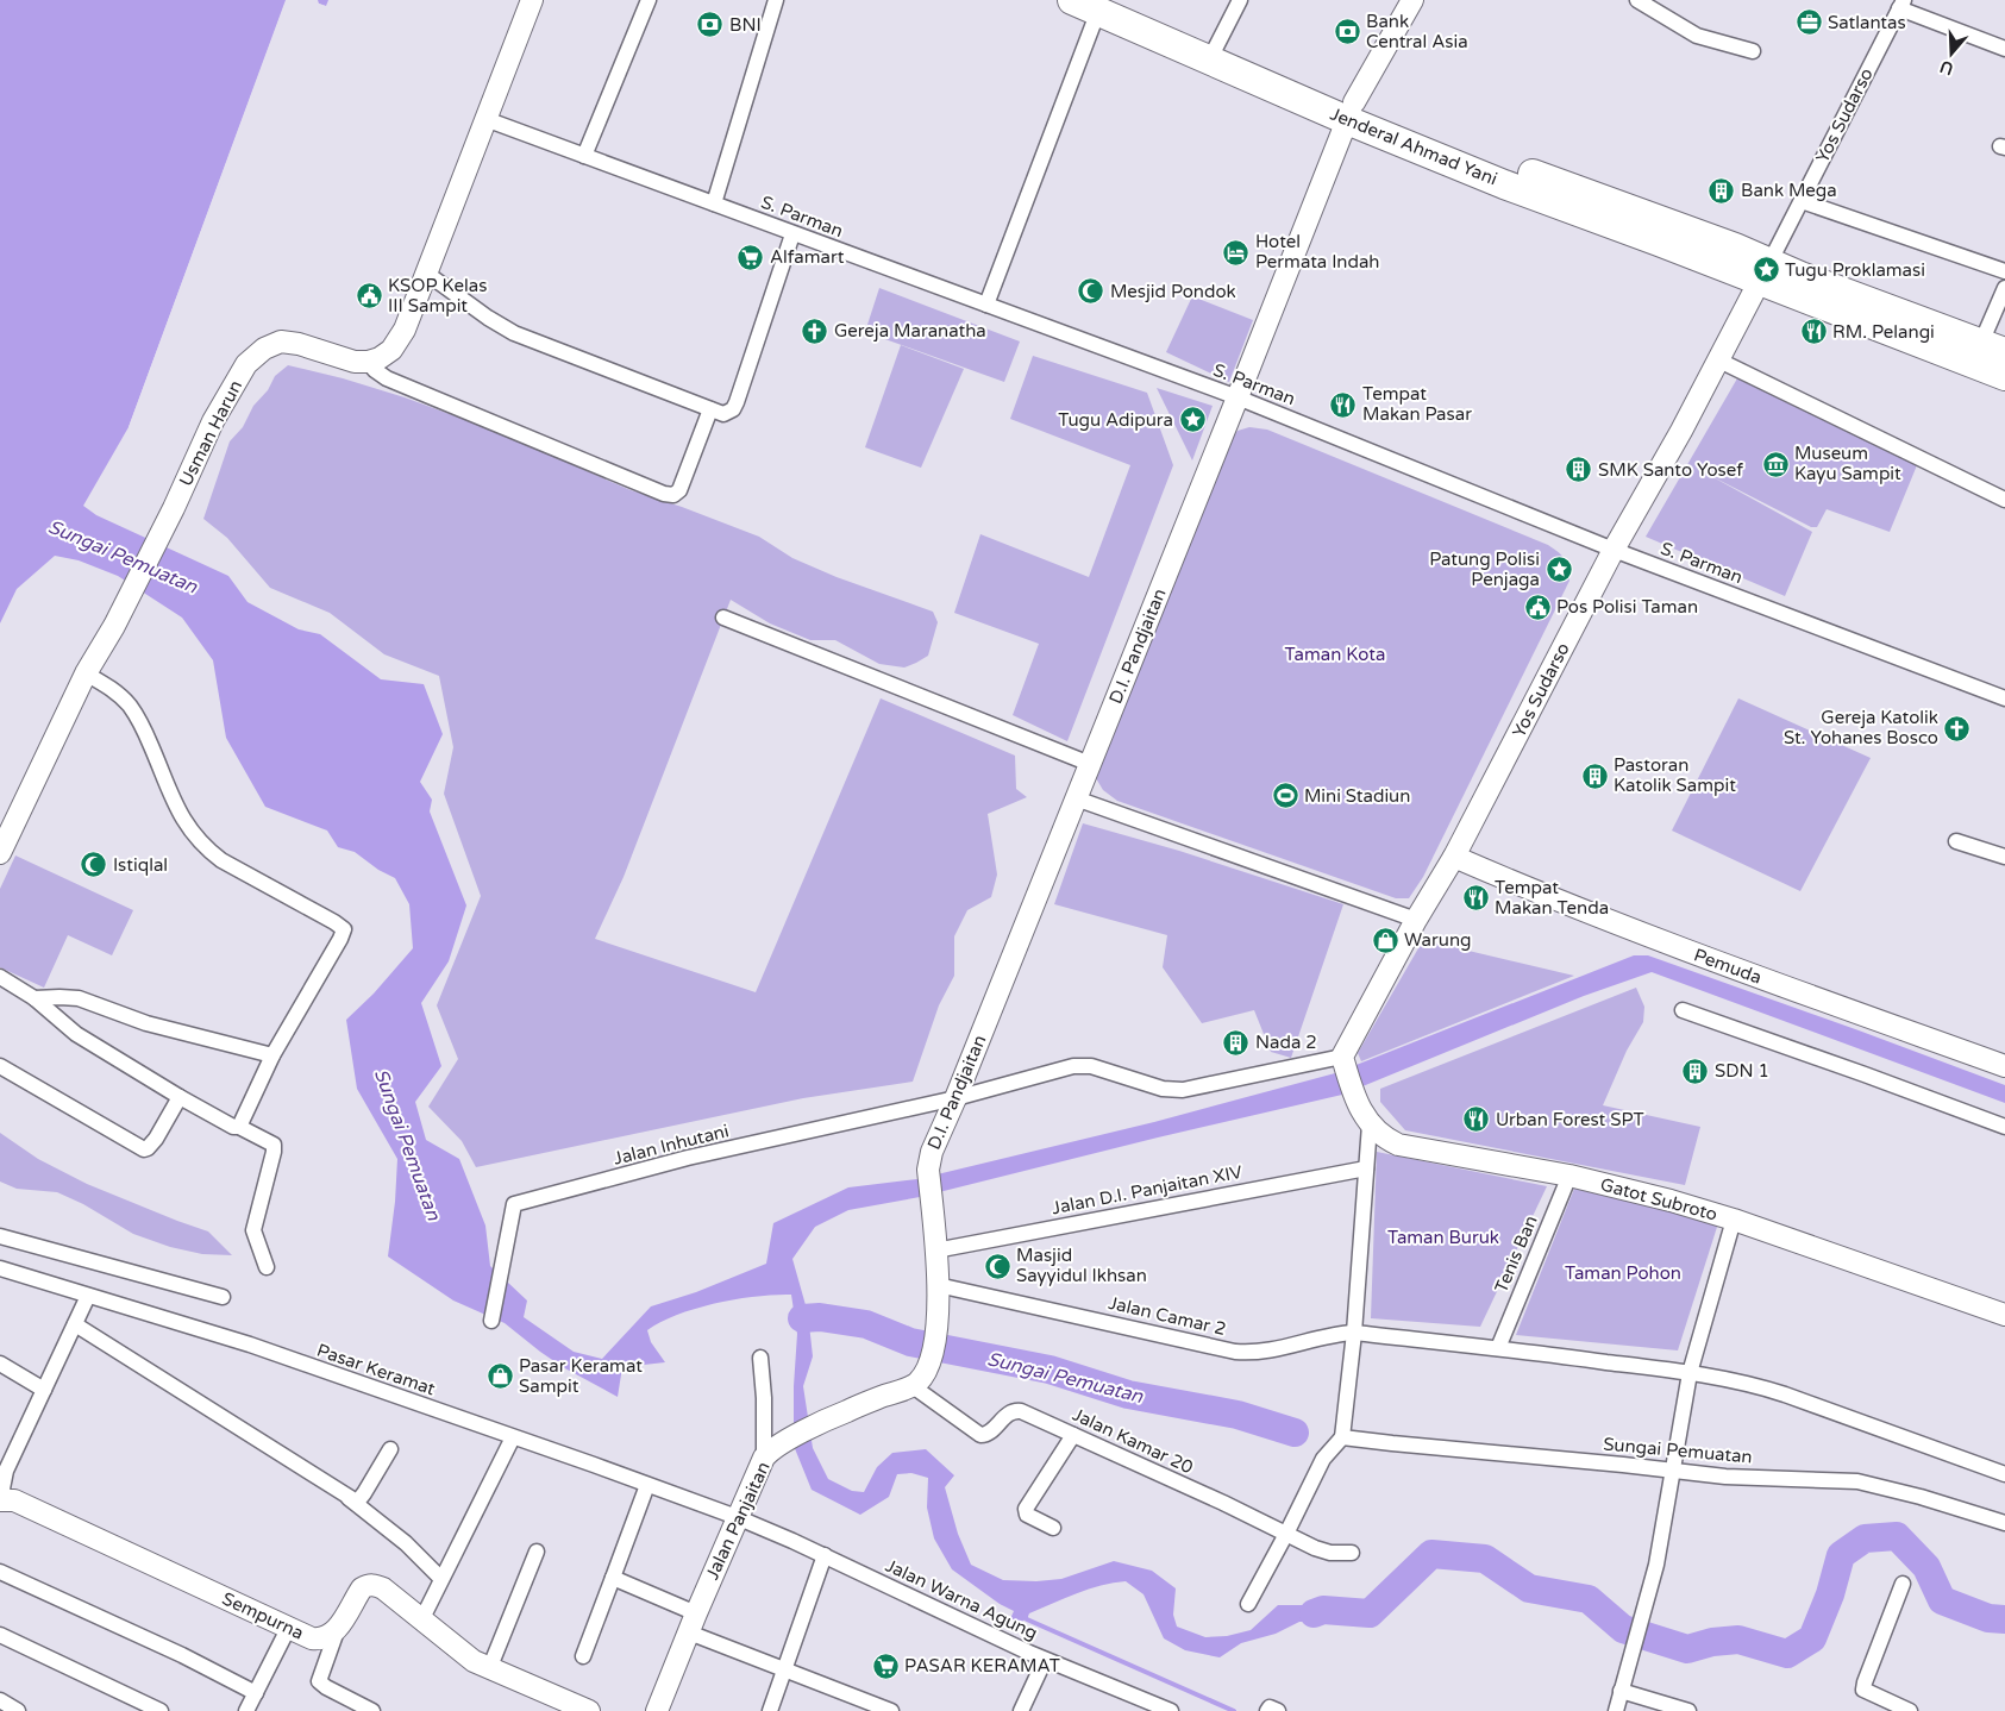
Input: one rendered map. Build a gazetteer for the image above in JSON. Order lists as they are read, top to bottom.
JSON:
{
  "streets": {
    "highway": ["Jenderal Ahmad Yani"],
    "street": [
      "Yos Sudarso",
      "S. Parman",
      "Usman Harun",
      "D.I. Pandjaitan",
      "Pemuda",
      "Jalan Inhutani",
      "Jalan D.I. Panjaitan XIV",
      "Gatot Subroto",
      "Tenis Ban",
      "Jalan Camar 2",
      "Pasar Keramat",
      "Jalan Kamar 20",
      "Sungai Pemuatan",
      "Jalan Panjaitan",
      "Jalan Warna Agung",
      "Sempurna"
    ]
  },
  "crossings": [
    ["Yos Sudarso", "Jenderal Ahmad Yani"],
    ["Yos Sudarso", "S. Parman"],
    ["Yos Sudarso", "Pemuda"],
    ["Yos Sudarso", "Gatot Subroto"],
    ["Jenderal Ahmad Yani", "D.I. Pandjaitan"],
    ["S. Parman", "D.I. Pandjaitan"],
    ["D.I. Pandjaitan", "Jalan Inhutani"],
    ["D.I. Pandjaitan", "Jalan D.I. Panjaitan XIV"],
    ["Gatot Subroto", "Tenis Ban"],
    ["Tenis Ban", "Jalan Camar 2"],
    ["Pasar Keramat", "Jalan Panjaitan"],
    ["Pasar Keramat", "Jalan Warna Agung"],
    ["Jalan Kamar 20", "Jalan Panjaitan"],
    ["Jalan Panjaitan", "Jalan Warna Agung"]
  ],
  "water": ["Sungai Pemuatan"],
  "parks": ["Taman Kota", "Taman Buruk", "Taman Pohon"],
  "places": {
    "office": ["Satlantas"],
    "bank": ["BNI", "Bank Central Asia"],
    "building": [
      "Bank Mega",
      "SMK Santo Yosef",
      "Pastoran Katolik Sampit",
      "Nada 2",
      "SDN 1"
    ],
    "hotel": ["Hotel Permata Indah"],
    "supermarket": ["Alfamart", "PASAR KERAMAT"],
    "place": ["Tugu Proklamasi", "Tugu Adipura", "Patung Polisi Penjaga"],
    "mosque": ["Mesjid Pondok", "Istiqlal", "Masjid Sayyidul Ikhsan"],
    "public building": ["KSOP Kelas III Sampit", "Pos Polisi Taman"],
    "church": ["Gereja Maranatha", "Gereja Katolik St. Yohanes Bosco"],
    "restaurant": [
      "RM. Pelangi",
      "Tempat Makan Pasar",
      "Tempat Makan Tenda",
      "Urban Forest SPT"
    ],
    "museum": ["Museum Kayu Sampit"],
    "sports": ["Mini Stadiun"],
    "shop": ["Warung", "Pasar Keramat Sampit"]
  },
  "north": "bottom"
}
